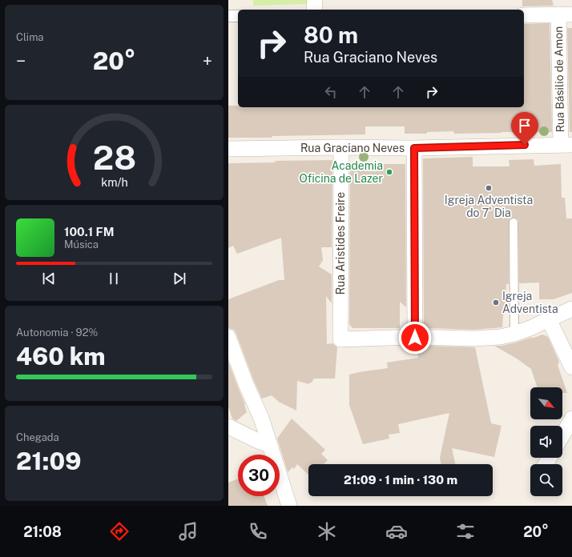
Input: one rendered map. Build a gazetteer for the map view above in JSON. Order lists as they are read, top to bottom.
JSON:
{
  "streets": {
    "street": ["Rua Básilio de Amon", "Rua Graciano Neves", "Rua Aristides Freire"]
  },
  "crossings": [
    ["Rua Básilio de Amon", "Rua Graciano Neves"],
    ["Rua Graciano Neves", "Rua Aristides Freire"]
  ],
  "places": ["Academia Oficina de Lazer", "Igreja Adventista do 7˚ Dia", "Igreja Adventista"],
  "north": "bottom right",
  "page": {
    "tile": [
      "Clima",
      ["Autonomia · 92%", "460 km"],
      ["Chegada", "21:09"]
    ],
    "turn": ["80 m", "Rua Graciano Neves"],
    "heat": ["−", "20°", "+"],
    "song": ["100.1 FM", "Música"],
    "limit": "30",
    "trip": "21:09 · 1 min · 130 m",
    "tabs": ["21:08", "20°"],
    "gauge": ["28", "km/h"]
  }
}
